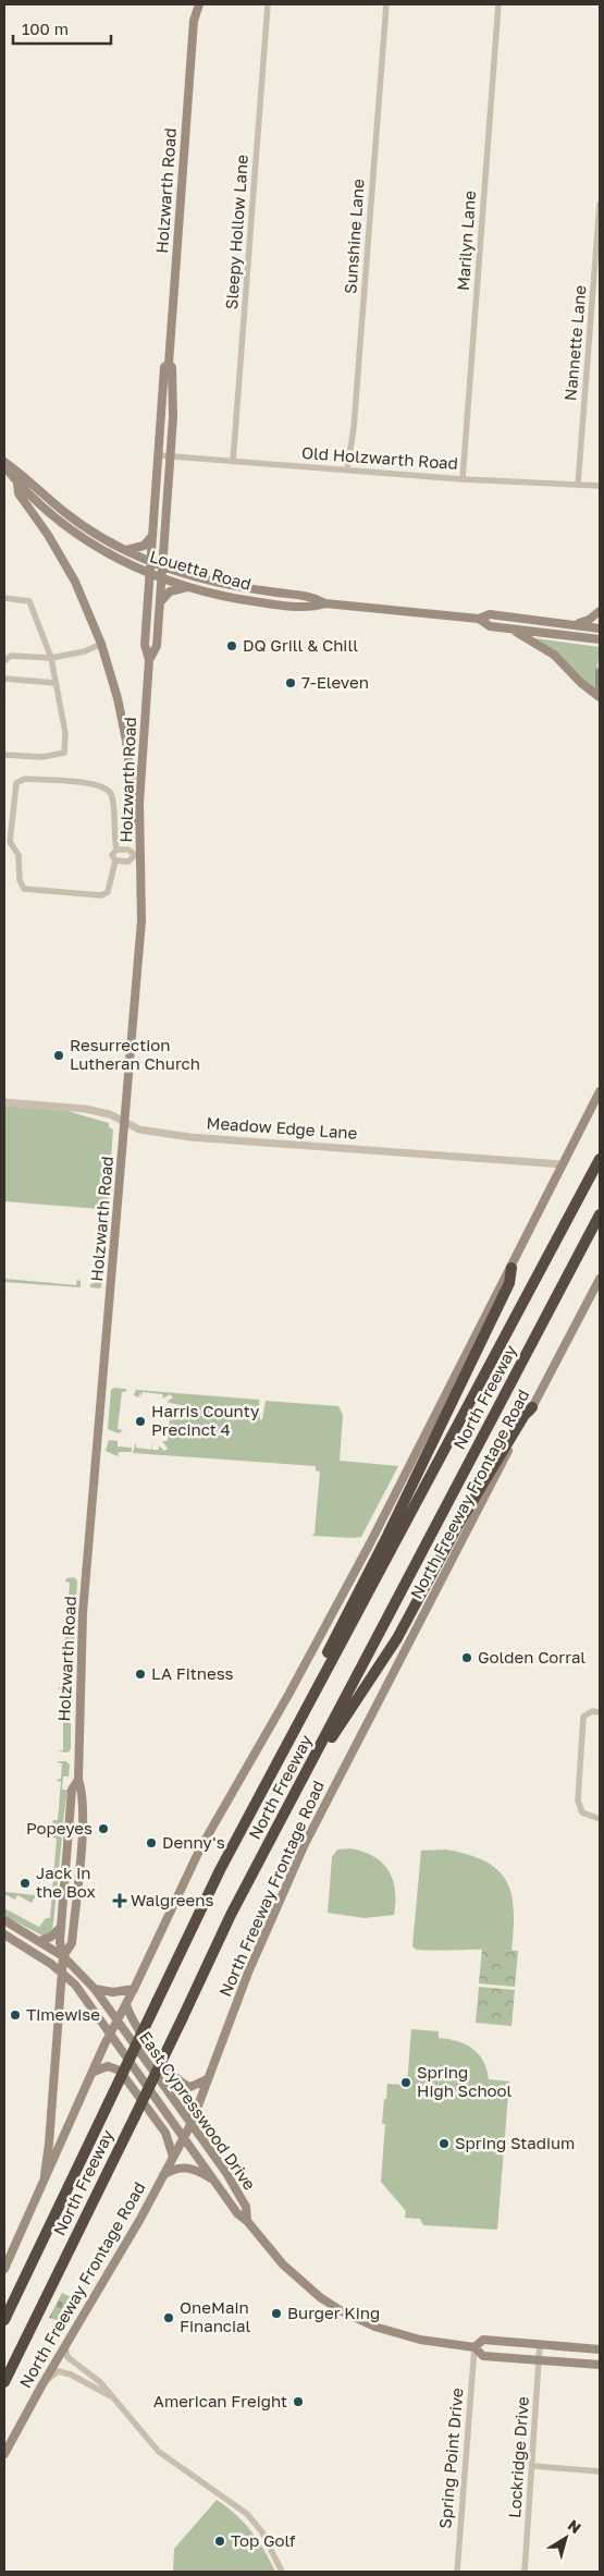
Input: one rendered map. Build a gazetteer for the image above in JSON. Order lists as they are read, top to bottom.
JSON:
{
  "streets": {
    "highway": ["North Freeway"],
    "main road": [
      "Holzwarth Road",
      "Louetta Road",
      "North Freeway Frontage Road",
      "East Cypresswood Drive"
    ],
    "street": [
      "Sleepy Hollow Lane",
      "Sunshine Lane",
      "Marilyn Lane",
      "Nannette Lane",
      "Old Holzwarth Road",
      "Meadow Edge Lane",
      "Lockridge Drive",
      "Spring Point Drive"
    ]
  },
  "crossings": [
    ["Holzwarth Road", "Old Holzwarth Road"],
    ["Holzwarth Road", "Louetta Road"],
    ["Holzwarth Road", "Meadow Edge Lane"],
    ["Holzwarth Road", "East Cypresswood Drive"],
    ["Sleepy Hollow Lane", "Old Holzwarth Road"],
    ["Sunshine Lane", "Old Holzwarth Road"],
    ["Marilyn Lane", "Old Holzwarth Road"],
    ["Nannette Lane", "Old Holzwarth Road"],
    ["North Freeway Frontage Road", "East Cypresswood Drive"],
    ["East Cypresswood Drive", "Lockridge Drive"],
    ["East Cypresswood Drive", "Spring Point Drive"]
  ],
  "places": {
    "other": [
      "DQ Grill & Chill",
      "7-Eleven",
      "Resurrection Lutheran Church",
      "Harris County Precinct 4",
      "Golden Corral",
      "LA Fitness",
      "Popeyes",
      "Denny's",
      "Jack in the Box",
      "Timewise",
      "Spring High School",
      "Spring Stadium",
      "Burger King",
      "OneMain Financial",
      "American Freight",
      "Top Golf"
    ],
    "health": ["Walgreens"]
  },
  "scale_bar": "100 m",
  "north": "top right"
}
